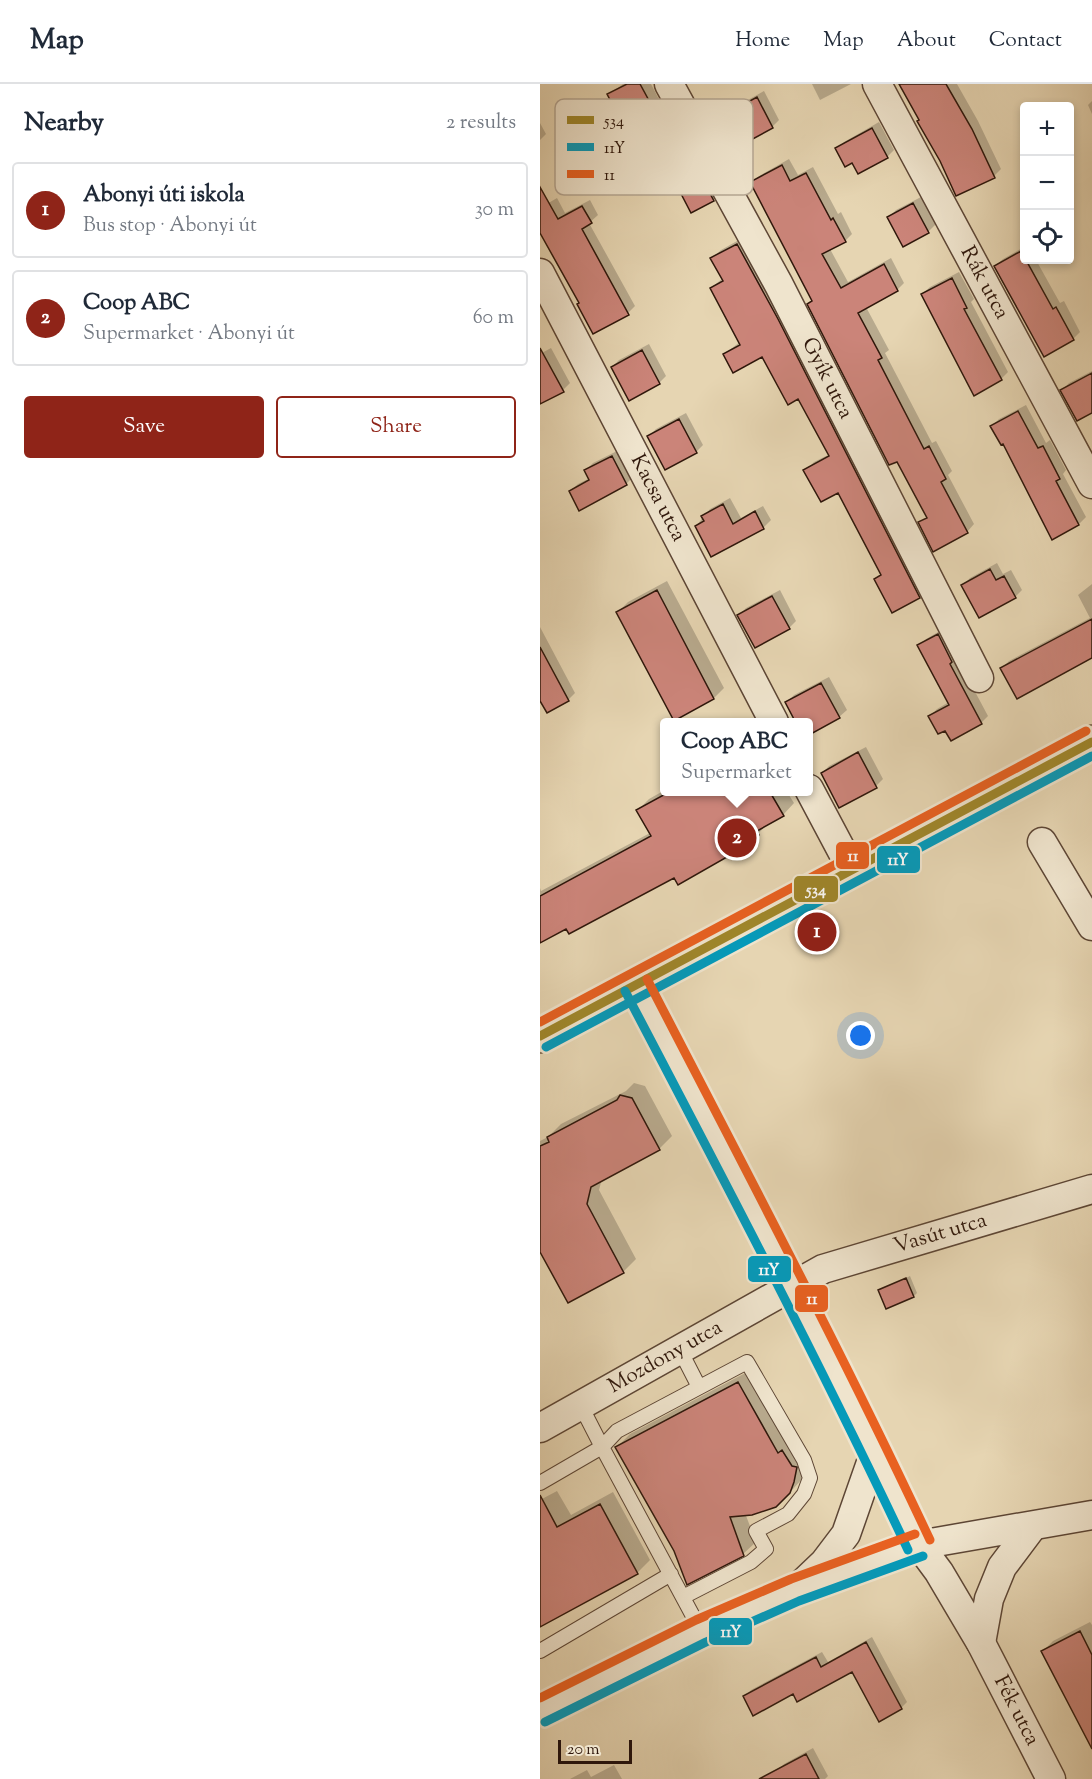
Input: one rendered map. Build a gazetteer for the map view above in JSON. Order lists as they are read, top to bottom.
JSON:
{
  "streets": {
    "street": [
      "Rák utca",
      "Gyík utca",
      "Kacsa utca",
      "Vasút utca",
      "Mozdony utca",
      "Fék utca"
    ]
  },
  "crossings": [
    ["Vasút utca", "Mozdony utca"],
    ["Vasút utca", "Fék utca"],
    ["Mozdony utca", "Fék utca"]
  ],
  "lines": ["transit line 11", "transit line 534", "transit line 11Y"],
  "legend": ["534", "11Y", "11"],
  "scale_bar": "20 m",
  "page": {
    "header": "Map",
    "nav": [
      "Home",
      "Map",
      "About",
      "Contact"
    ],
    "heading": ["Nearby", "2 results"],
    "map_buttons": ["+", "−"],
    "list": [
      {
        "mark": "1",
        "name": "Abonyi úti iskola",
        "note": "Bus stop · Abonyi út",
        "value": "30 m"
      },
      {
        "mark": "2",
        "name": "Coop ABC",
        "note": "Supermarket · Abonyi út",
        "value": "60 m"
      }
    ],
    "buttons": ["Save", "Share"],
    "popup": ["Coop ABC", "Supermarket"],
    "pins": ["2", "1"],
    "scale": "20 m"
  }
}
